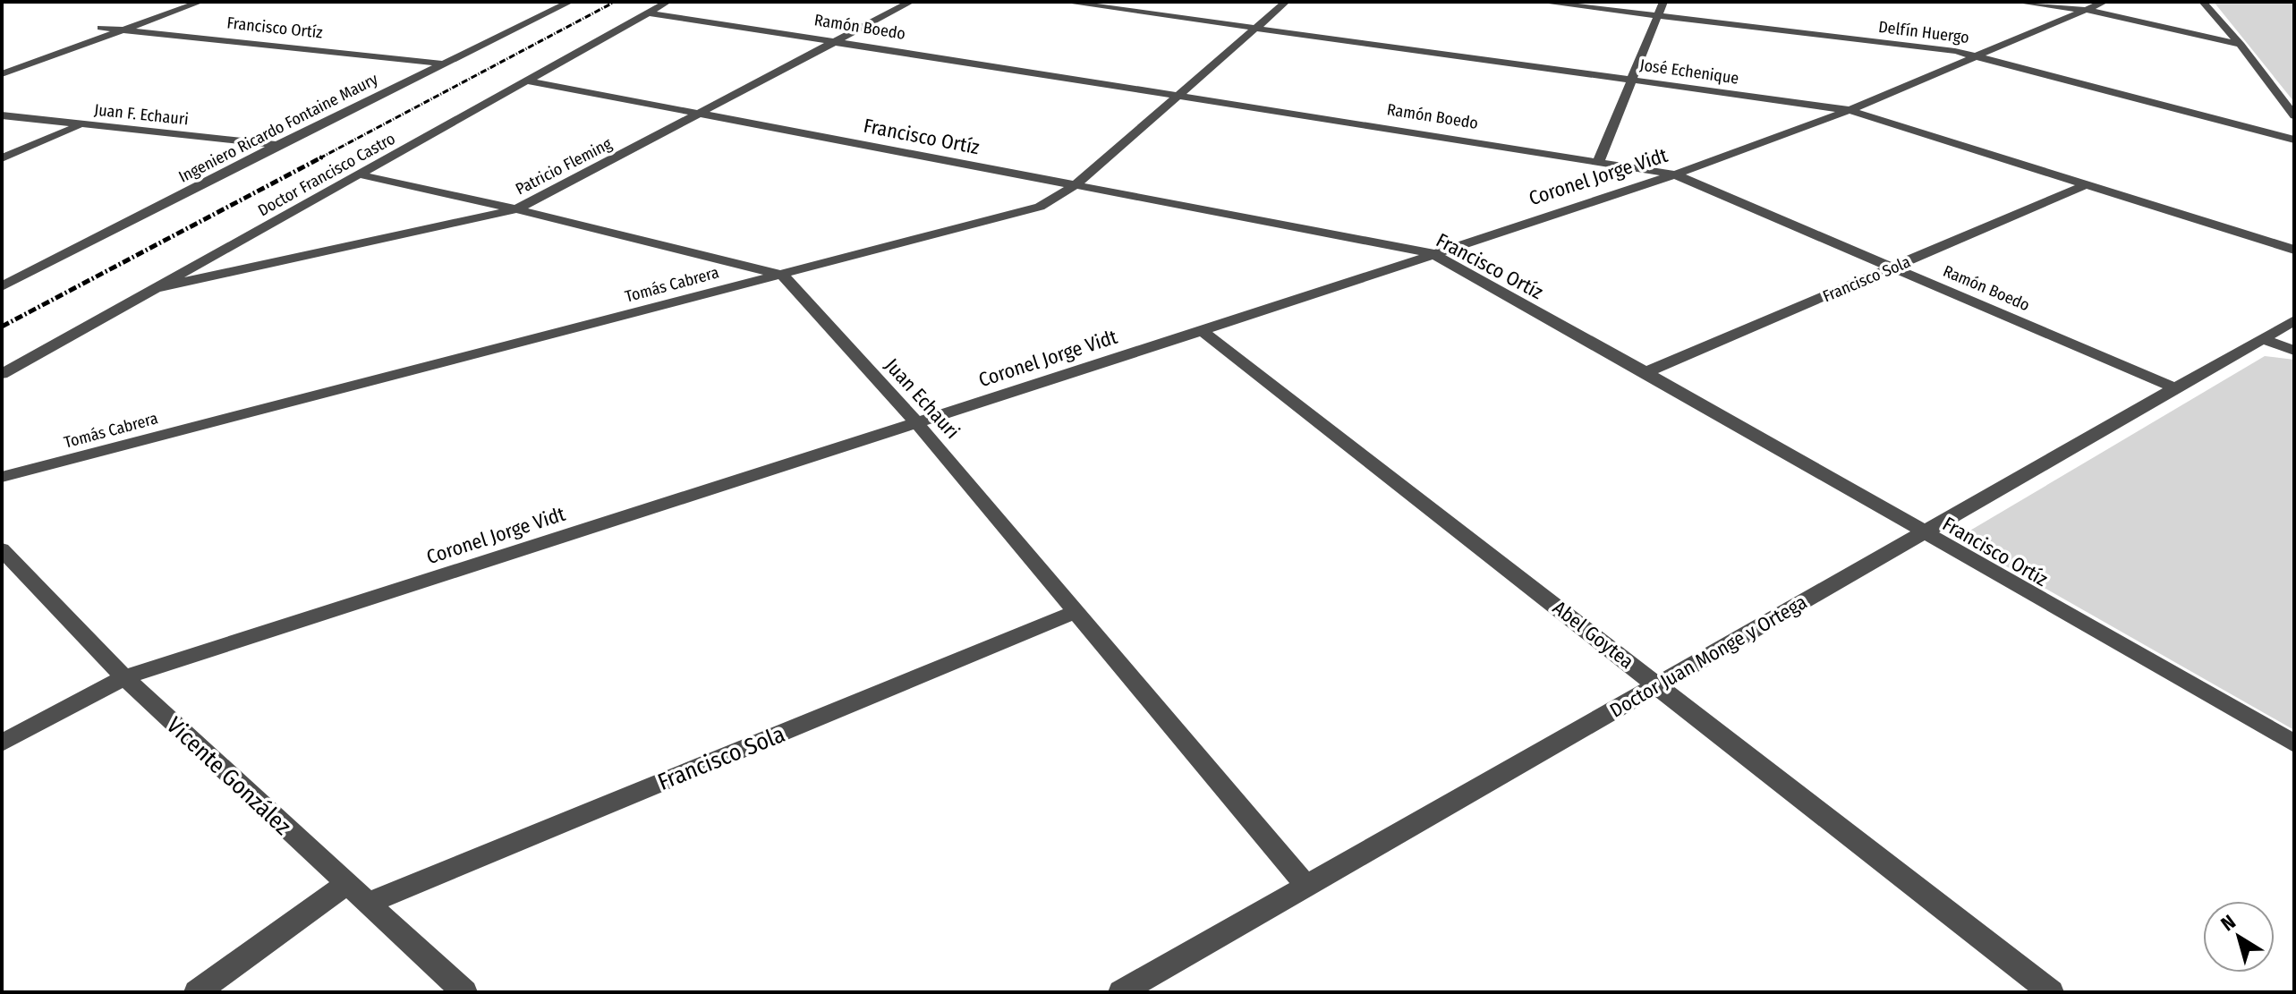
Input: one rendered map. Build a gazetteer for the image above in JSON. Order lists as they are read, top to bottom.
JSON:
{
  "streets": {
    "street": [
      "Ramón Boedo",
      "Francisco Ortíz",
      "Delfín Huergo",
      "José Echenique",
      "Juan F. Echauri",
      "Ingeniero Ricardo Fontaine Maury",
      "Patricio Fleming",
      "Doctor Francisco Castro",
      "Coronel Jorge Vidt",
      "Francisco Sola",
      "Tomás Cabrera",
      "Juan Echauri",
      "Abel Goytea",
      "Doctor Juan Monge y Ortega",
      "Vicente González"
    ]
  },
  "crossings": [
    ["Ramón Boedo", "Patricio Fleming"],
    ["Ramón Boedo", "Doctor Francisco Castro"],
    ["Ramón Boedo", "Coronel Jorge Vidt"],
    ["Ramón Boedo", "Francisco Sola"],
    ["Ramón Boedo", "Tomás Cabrera"],
    ["Ramón Boedo", "Doctor Juan Monge y Ortega"],
    ["Francisco Ortíz", "Ingeniero Ricardo Fontaine Maury"],
    ["Francisco Ortíz", "Patricio Fleming"],
    ["Francisco Ortíz", "Doctor Francisco Castro"],
    ["Francisco Ortíz", "Coronel Jorge Vidt"],
    ["Francisco Ortíz", "Francisco Sola"],
    ["Francisco Ortíz", "Tomás Cabrera"],
    ["Francisco Ortíz", "Doctor Juan Monge y Ortega"],
    ["Delfín Huergo", "Coronel Jorge Vidt"],
    ["José Echenique", "Coronel Jorge Vidt"],
    ["José Echenique", "Francisco Sola"],
    ["José Echenique", "Tomás Cabrera"],
    ["Juan F. Echauri", "Ingeniero Ricardo Fontaine Maury"],
    ["Patricio Fleming", "Doctor Francisco Castro"],
    ["Coronel Jorge Vidt", "Juan Echauri"],
    ["Coronel Jorge Vidt", "Abel Goytea"],
    ["Coronel Jorge Vidt", "Vicente González"],
    ["Francisco Sola", "Juan Echauri"],
    ["Francisco Sola", "Vicente González"],
    ["Tomás Cabrera", "Juan Echauri"],
    ["Juan Echauri", "Doctor Juan Monge y Ortega"],
    ["Abel Goytea", "Doctor Juan Monge y Ortega"]
  ],
  "north": "top left"
}
